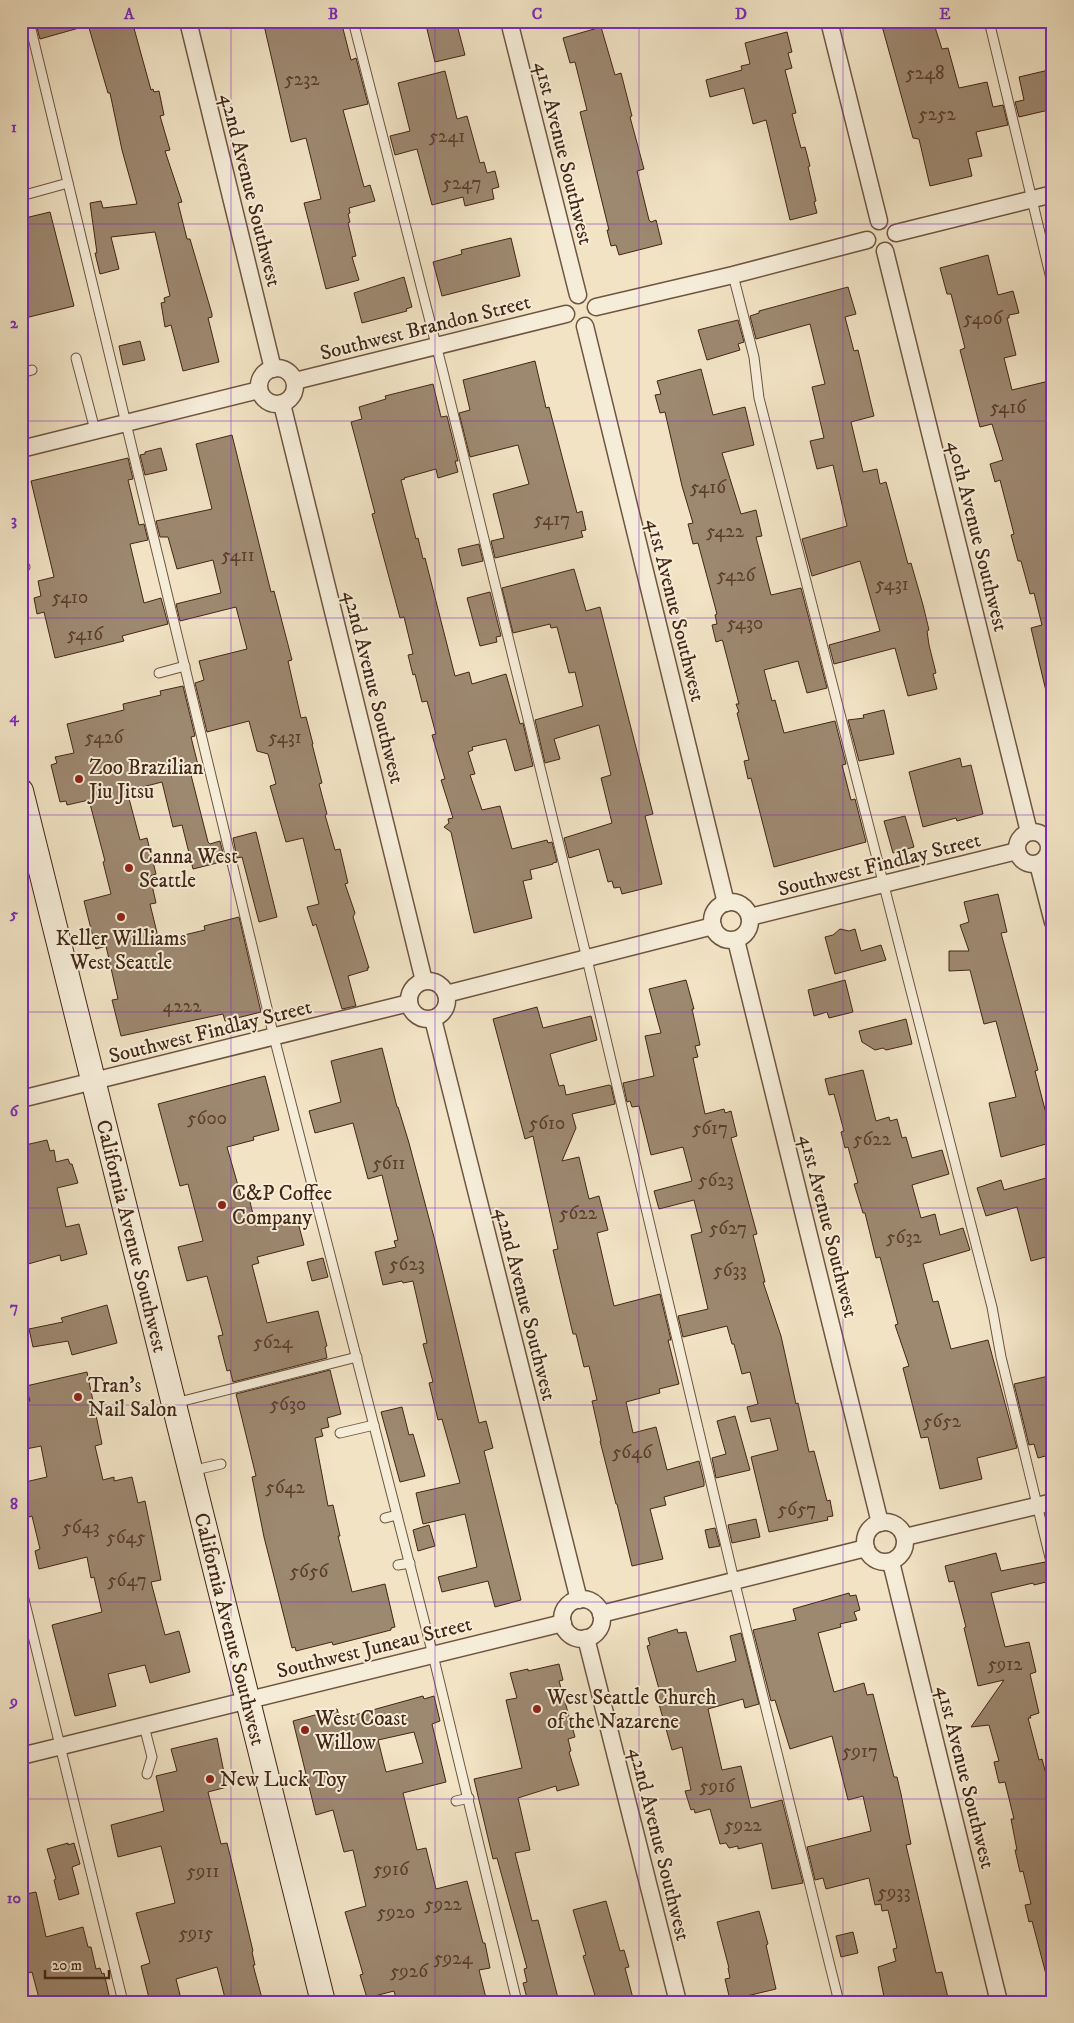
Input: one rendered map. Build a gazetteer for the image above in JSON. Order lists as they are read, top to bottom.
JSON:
{
  "streets": {
    "main road": ["California Avenue Southwest"],
    "street": [
      "41st Avenue Southwest",
      "42nd Avenue Southwest",
      "Southwest Brandon Street",
      "40th Avenue Southwest",
      "Southwest Findlay Street",
      "Southwest Juneau Street"
    ]
  },
  "crossings": [
    ["41st Avenue Southwest", "Southwest Brandon Street"],
    ["41st Avenue Southwest", "Southwest Findlay Street"],
    ["42nd Avenue Southwest", "Southwest Brandon Street"],
    ["42nd Avenue Southwest", "Southwest Findlay Street"],
    ["42nd Avenue Southwest", "Southwest Juneau Street"],
    ["40th Avenue Southwest", "Southwest Findlay Street"],
    ["Southwest Findlay Street", "California Avenue Southwest"],
    ["California Avenue Southwest", "Southwest Juneau Street"]
  ],
  "places": [
    "Zoo Brazilian Jiu Jitsu",
    "Canna West Seattle",
    "Keller Williams West Seattle",
    "C&P Coffee Company",
    "Tran’s Nail Salon",
    "West Seattle Church of the Nazarene",
    "West Coast Willow",
    "New Luck Toy"
  ],
  "house_numbers": [
    "5248",
    "5232",
    "5252",
    "5241",
    "5247",
    "5406",
    "5416",
    "5416",
    "5417",
    "5422",
    "5411",
    "5426",
    "5431",
    "5410",
    "5430",
    "5416",
    "5426",
    "5431",
    "4222",
    "5600",
    "5610",
    "5617",
    "5622",
    "5611",
    "5623",
    "5622",
    "5627",
    "5632",
    "5623",
    "5633",
    "5624",
    "5630",
    "5652",
    "5646",
    "5642",
    "5657",
    "5643",
    "5645",
    "5656",
    "5647",
    "5912",
    "5917",
    "5916",
    "5922",
    "5916",
    "5911",
    "5933",
    "5922",
    "5920",
    "5915",
    "5924",
    "5926"
  ],
  "scale_bar": "20 m",
  "grid": {
    "columns": [
      "A",
      "B",
      "C",
      "D",
      "E"
    ],
    "rows": [
      "1",
      "2",
      "3",
      "4",
      "5",
      "6",
      "7",
      "8",
      "9",
      "10"
    ]
  }
}
